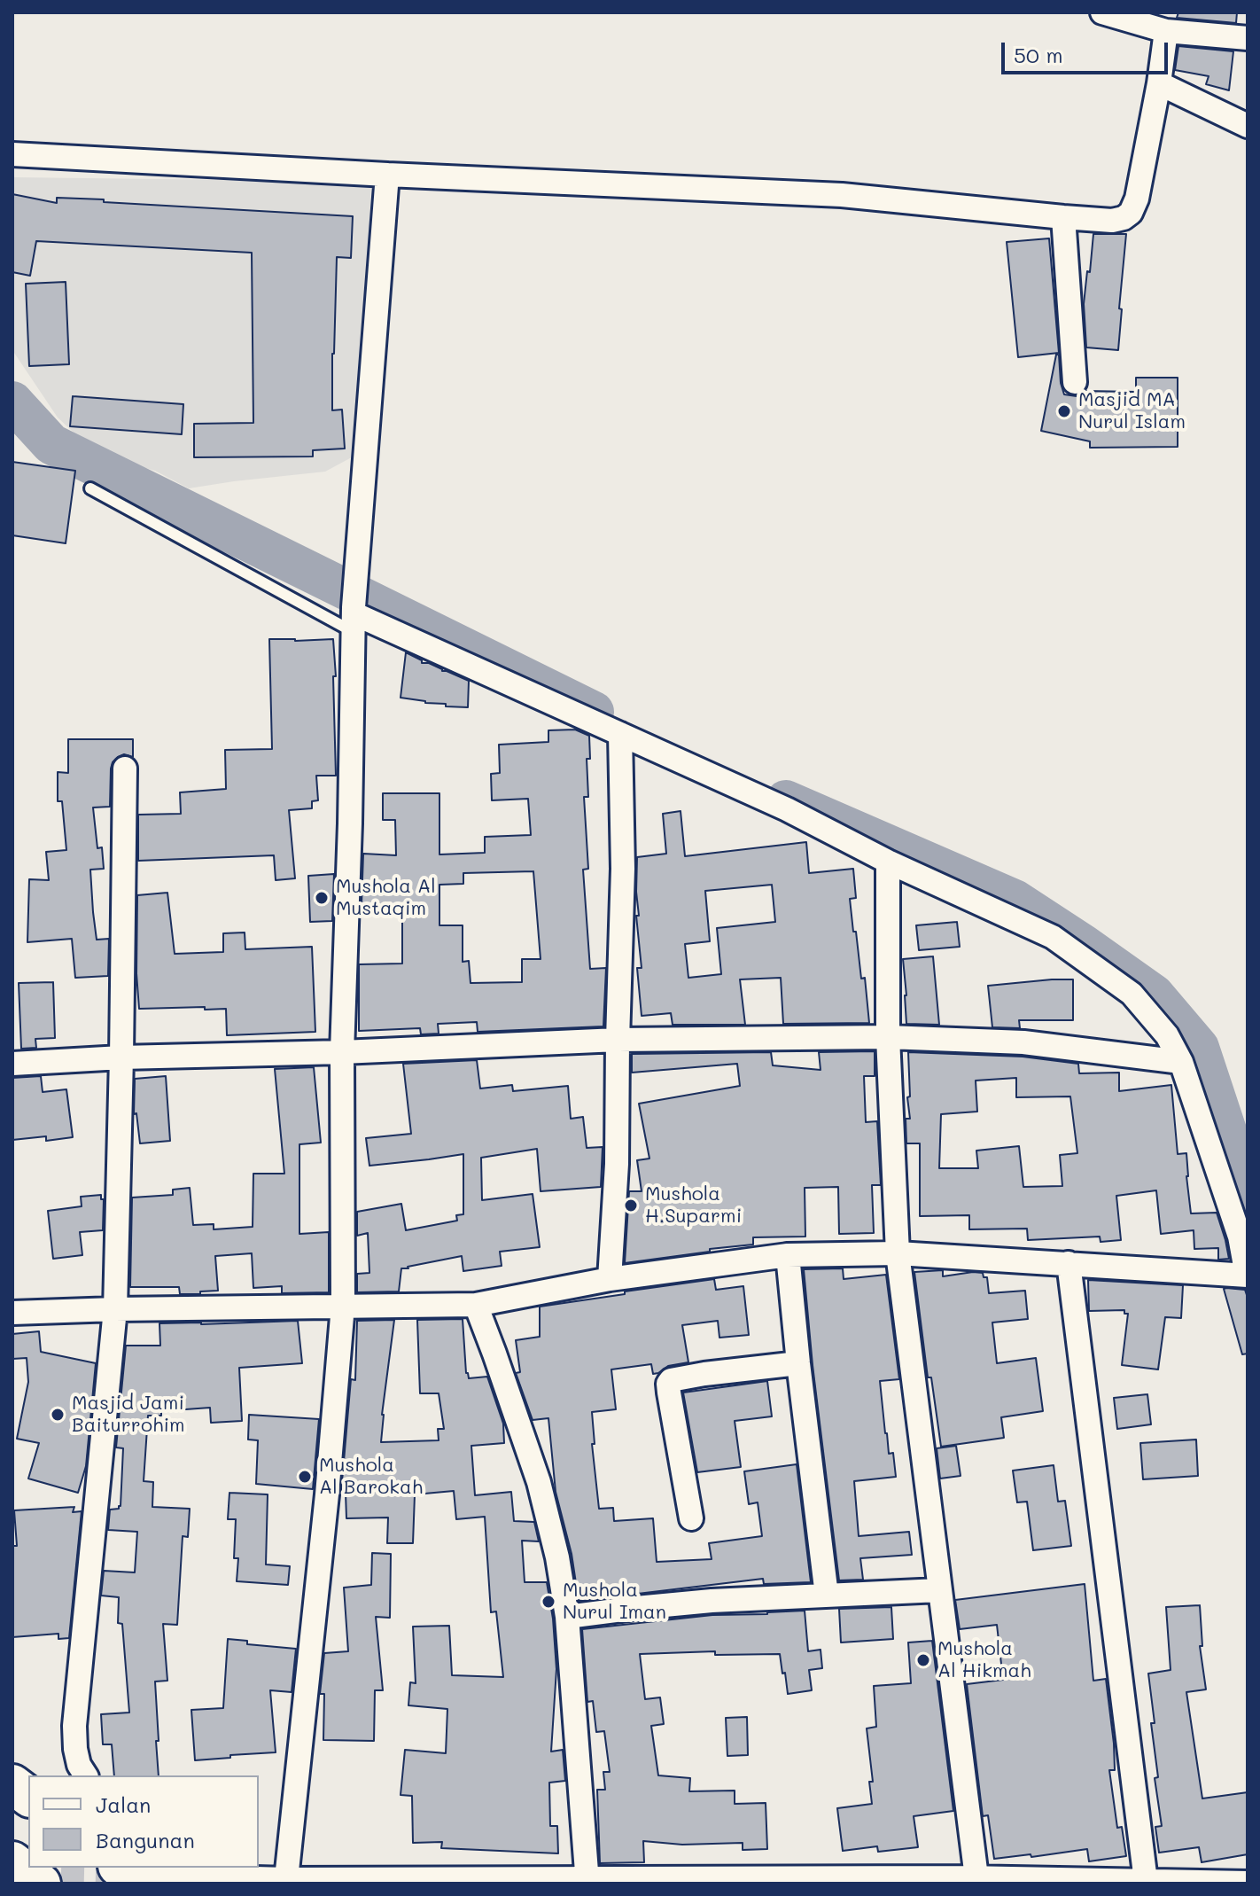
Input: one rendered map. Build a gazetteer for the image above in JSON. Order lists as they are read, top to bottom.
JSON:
{
  "places": [
    "Masjid MA Nurul Islam",
    "Mushola Al Mustaqim",
    "Mushola H.Suparmi",
    "Masjid Jami Baiturrohim",
    "Mushola Al Barokah",
    "Mushola Nurul Iman",
    "Mushola Al Hikmah"
  ],
  "legend": ["Jalan", "Bangunan"],
  "scale_bar": "50 m"
}
